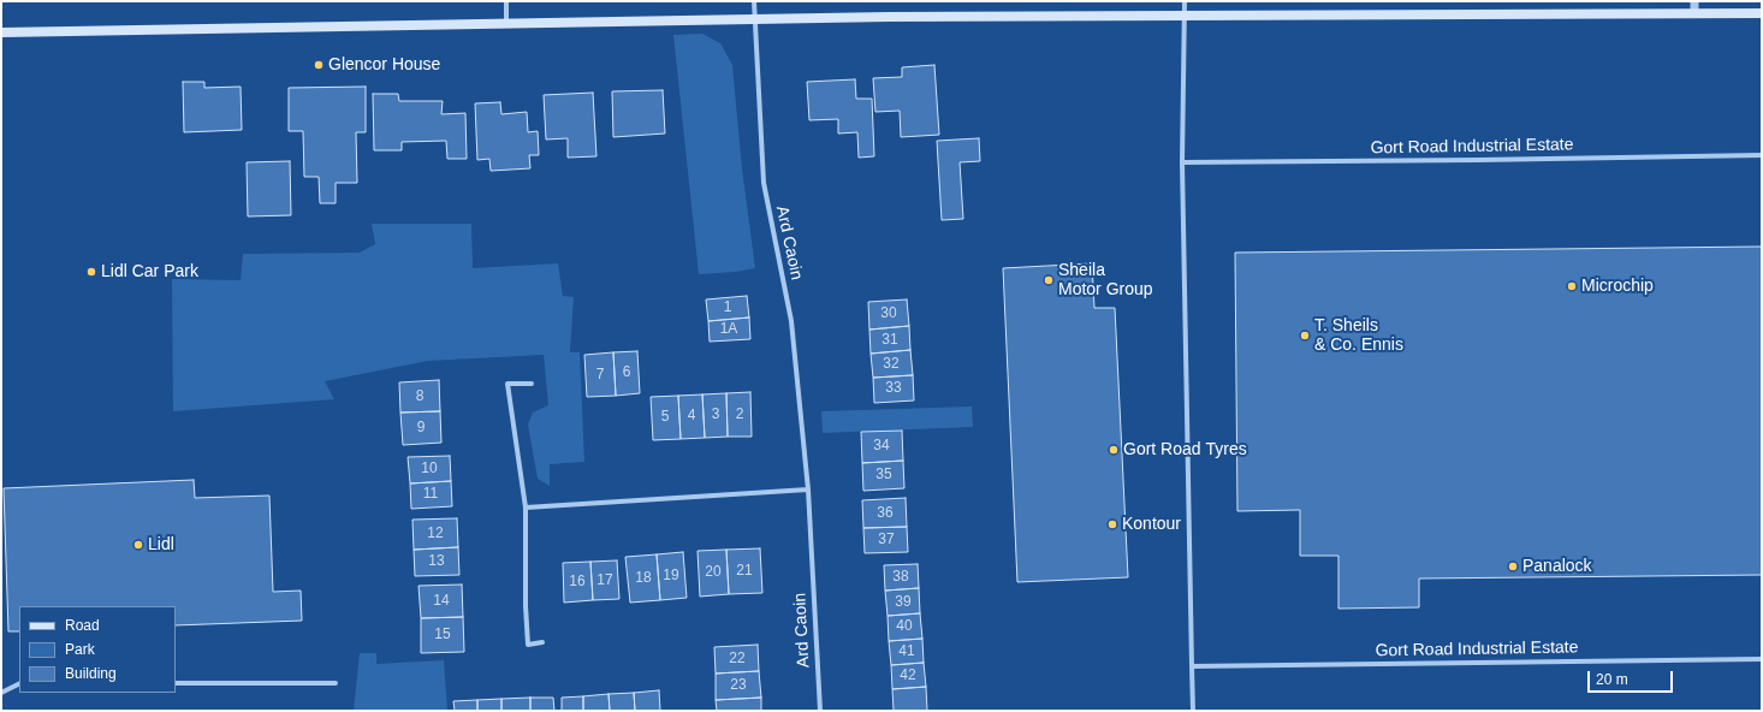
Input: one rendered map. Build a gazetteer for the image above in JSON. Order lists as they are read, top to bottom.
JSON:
{
  "streets": {
    "street": ["Gort Road Industrial Estate", "Ard Caoin"]
  },
  "places": [
    "Glencor House",
    "Lidl Car Park",
    "Sheila Motor Group",
    "Microchip",
    "T. Sheils & Co. Ennis",
    "Gort Road Tyres",
    "Kontour",
    "Lidl",
    "Panalock"
  ],
  "house_numbers": [
    "1",
    "30",
    "1A",
    "31",
    "32",
    "6",
    "7",
    "33",
    "8",
    "3",
    "2",
    "4",
    "5",
    "9",
    "34",
    "10",
    "35",
    "11",
    "36",
    "12",
    "37",
    "13",
    "21",
    "20",
    "19",
    "38",
    "18",
    "17",
    "16",
    "14",
    "39",
    "40",
    "15",
    "41",
    "22",
    "42",
    "23"
  ],
  "legend": ["Road", "Park", "Building"],
  "scale_bar": "20 m"
}
